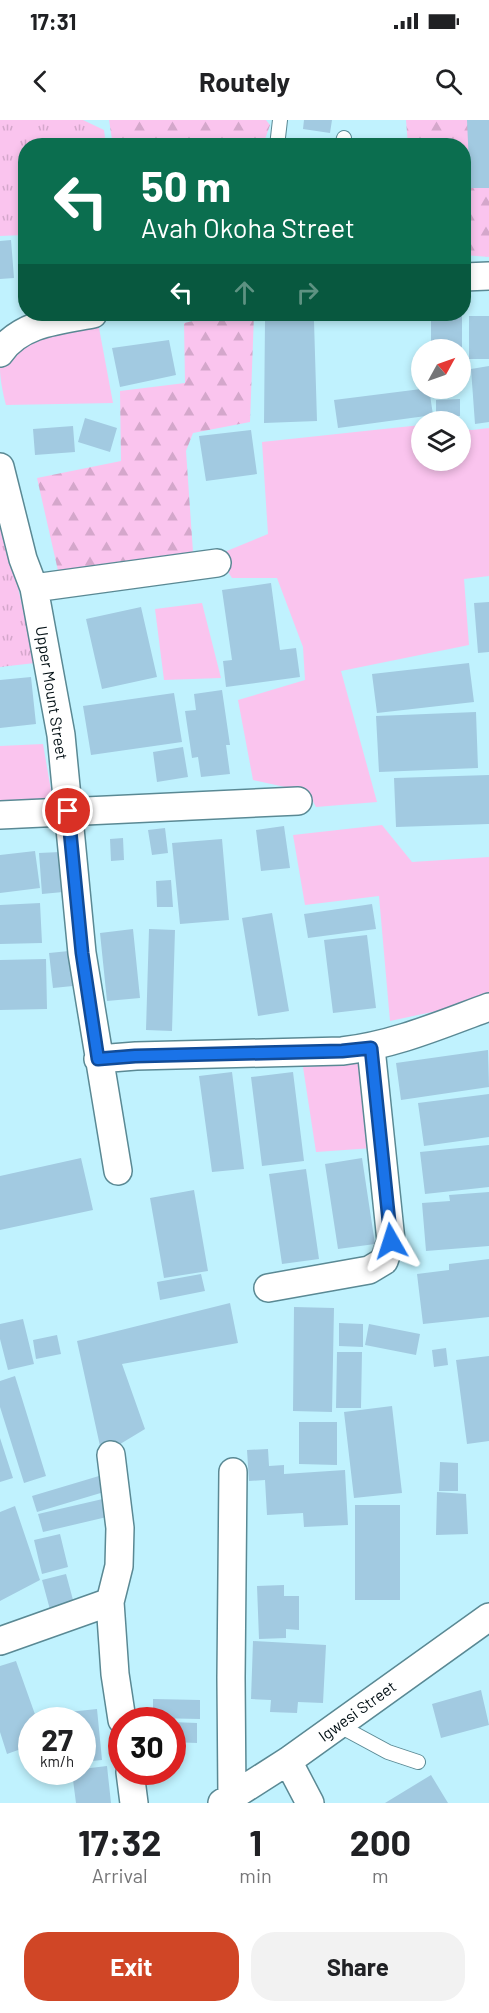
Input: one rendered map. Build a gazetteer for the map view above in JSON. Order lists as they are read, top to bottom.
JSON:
{
  "streets": {
    "street": ["Upper Mount Street", "Igwesi Street"]
  },
  "north": "top right",
  "page": {
    "status": "17:31",
    "header": "Routely",
    "turn": ["50 m", "Avah Okoha Street"],
    "speed": "27 km/h",
    "limit": "30",
    "eta": [
      "17:32",
      "Arrival",
      "1",
      "min",
      "200",
      "m"
    ],
    "buttons": ["Exit", "Share"]
  }
}
